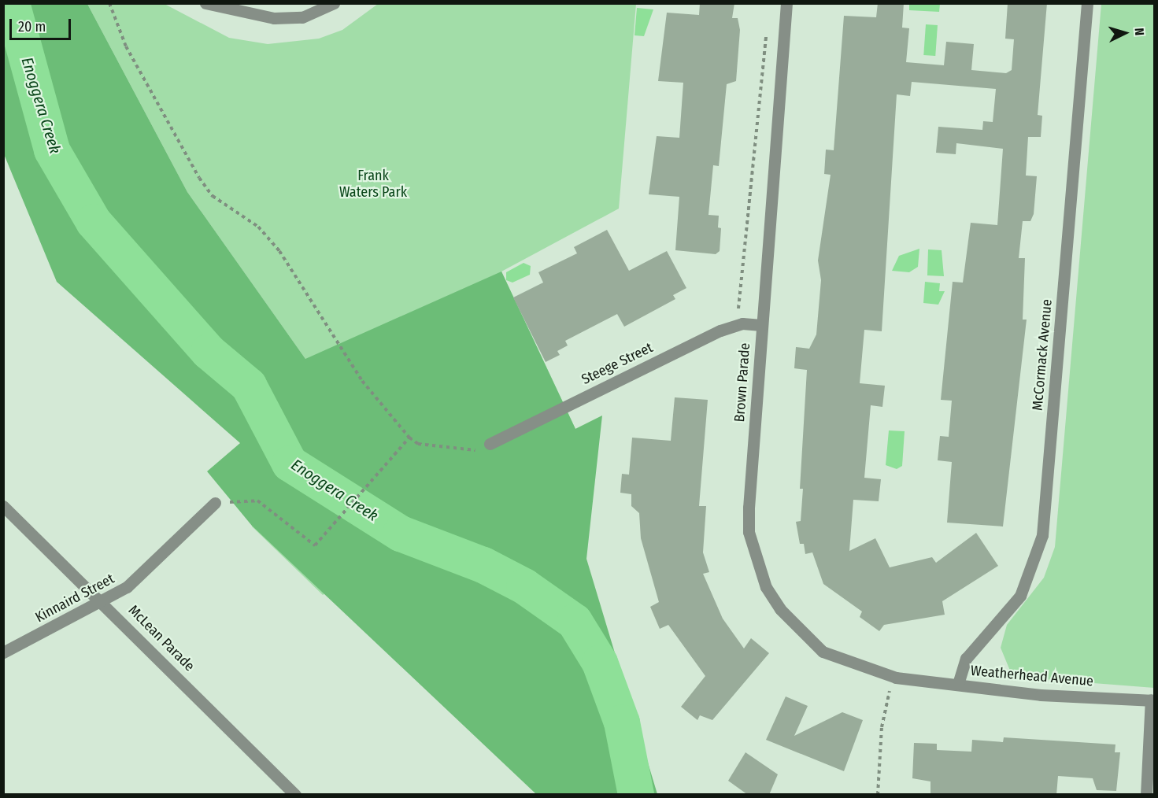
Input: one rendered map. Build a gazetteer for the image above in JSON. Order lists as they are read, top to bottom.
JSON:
{
  "streets": {
    "street": [
      "McCormack Avenue",
      "Steege Street",
      "Brown Parade",
      "Kinnaird Street",
      "McLean Parade",
      "Weatherhead Avenue"
    ]
  },
  "crossings": [
    ["McCormack Avenue", "Weatherhead Avenue"],
    ["Steege Street", "Brown Parade"],
    ["Brown Parade", "Weatherhead Avenue"],
    ["Kinnaird Street", "McLean Parade"]
  ],
  "water": ["Enoggera Creek"],
  "parks": ["Frank Waters Park"],
  "scale_bar": "20 m",
  "north": "right"
}
